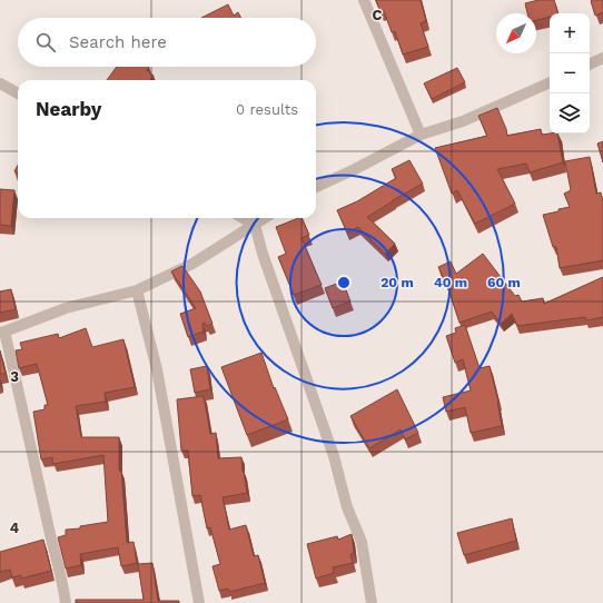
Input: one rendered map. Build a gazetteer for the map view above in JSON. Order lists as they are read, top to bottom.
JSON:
{
  "north": "bottom left",
  "page": {
    "map_buttons": ["+", "−"],
    "search": "Search here",
    "heading": ["Nearby", "0 results"]
  },
  "grid": {
    "columns": ["C"],
    "rows": ["3", "4"]
  },
  "rings": ["20 m", "40 m", "60 m"]
}
